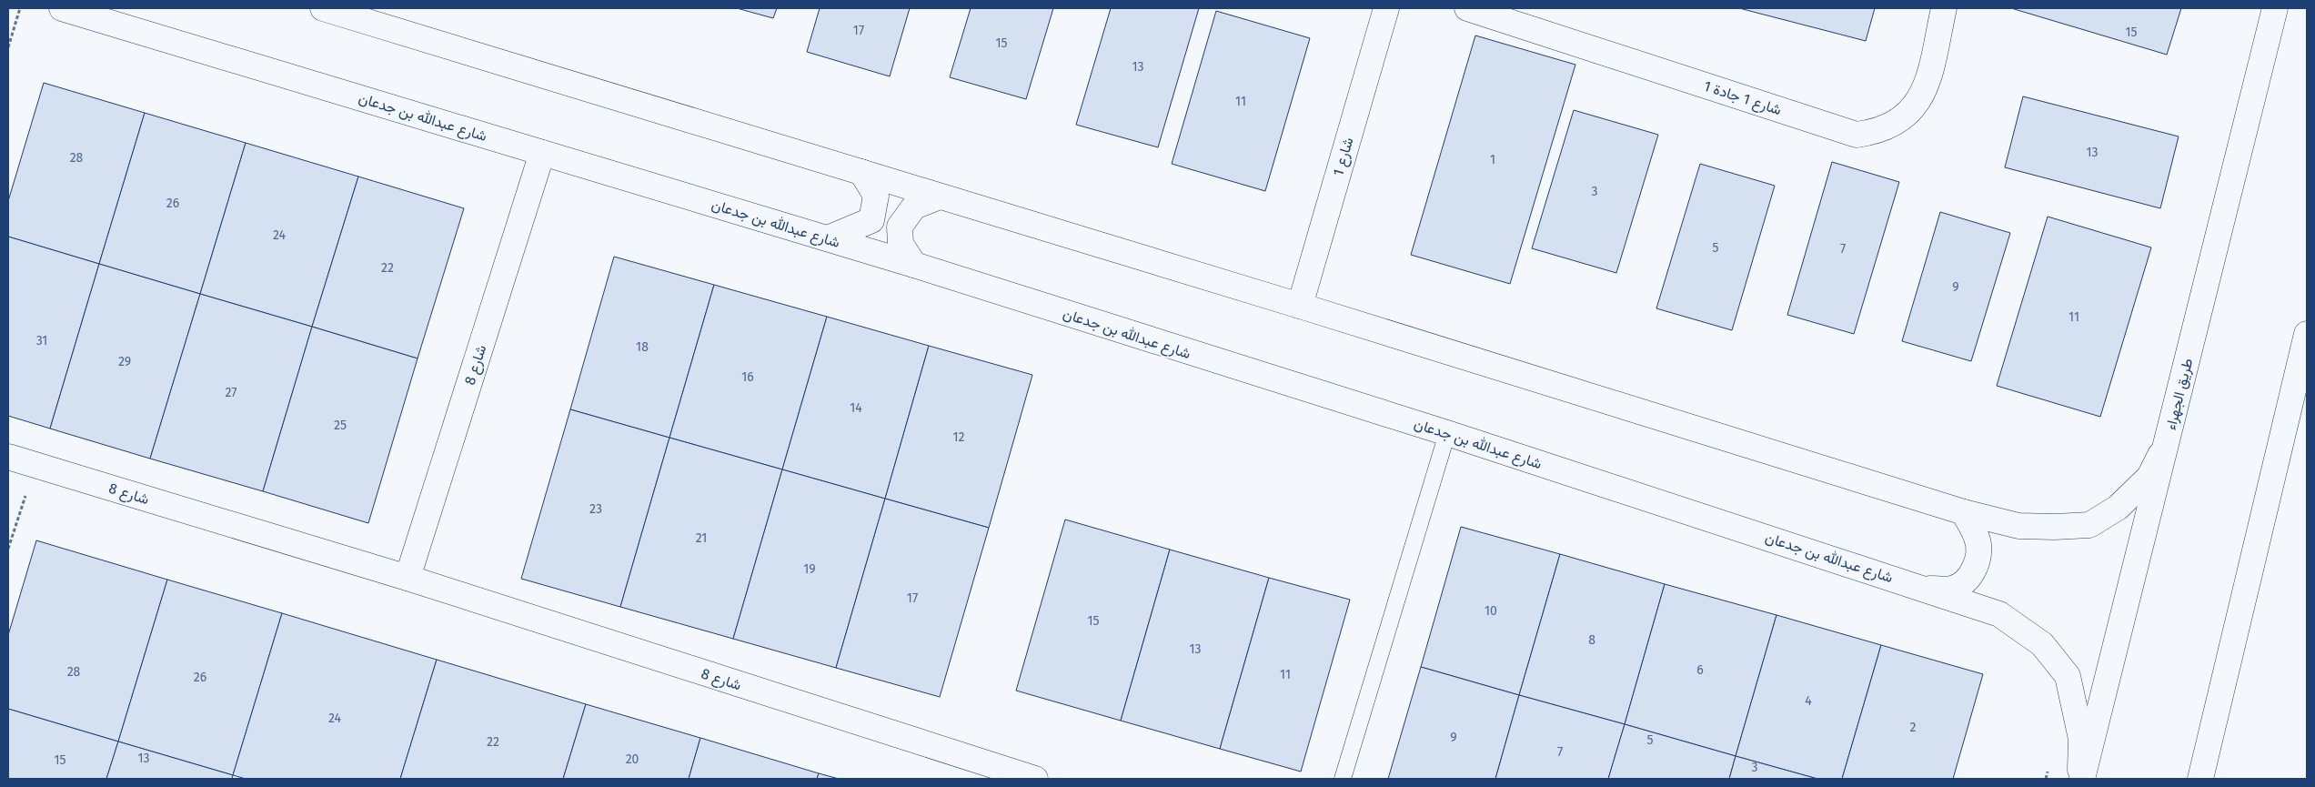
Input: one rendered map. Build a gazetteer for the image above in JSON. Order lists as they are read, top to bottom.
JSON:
{
  "streets": {
    "main road": [
      "شارع 1 جادة 1",
      "شارع عبدالله بن جدعان",
      "شارع 1",
      "شارع 8",
      "طريق الجهراء"
    ]
  },
  "crossings": [
    ["شارع عبدالله بن جدعان", "شارع 8"],
    ["شارع عبدالله بن جدعان", "طريق الجهراء"]
  ],
  "house_numbers": [
    "17",
    "15",
    "15",
    "13",
    "11",
    "13",
    "28",
    "1",
    "3",
    "26",
    "24",
    "5",
    "7",
    "22",
    "9",
    "11",
    "31",
    "18",
    "29",
    "16",
    "27",
    "14",
    "25",
    "12",
    "23",
    "21",
    "19",
    "17",
    "10",
    "15",
    "8",
    "13",
    "6",
    "28",
    "11",
    "26",
    "4",
    "24",
    "2",
    "9",
    "5",
    "22",
    "7",
    "13",
    "20",
    "15",
    "3"
  ]
}
